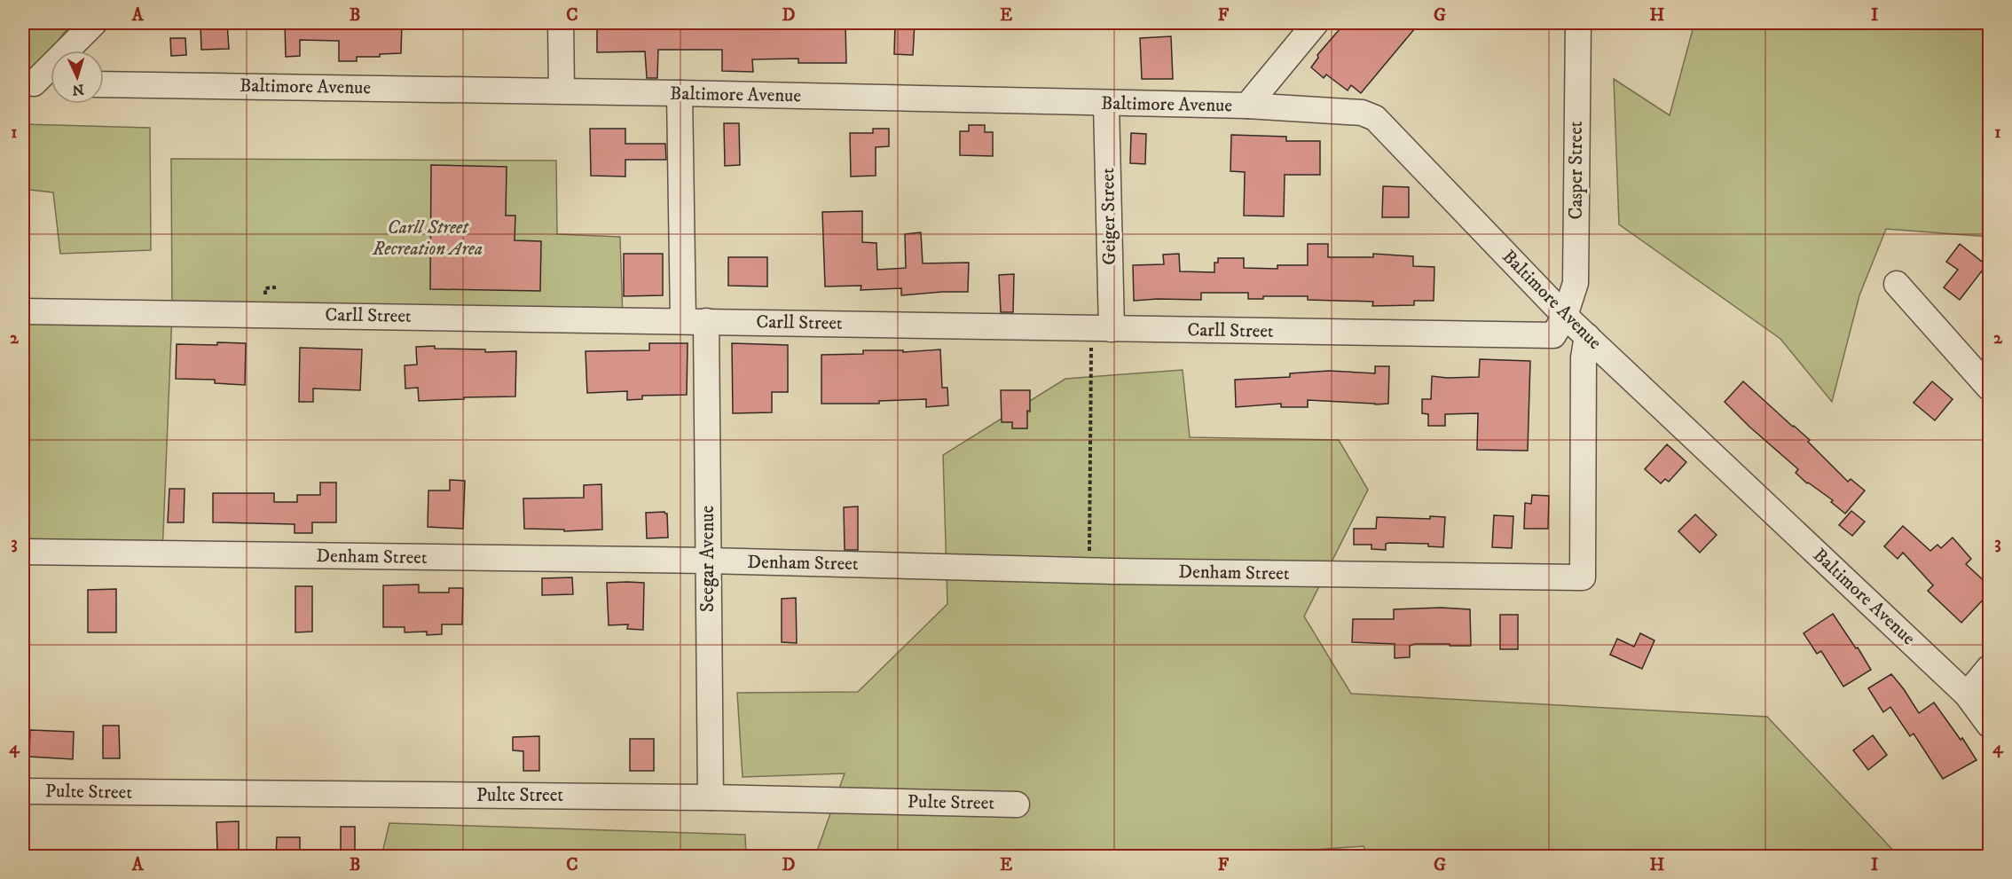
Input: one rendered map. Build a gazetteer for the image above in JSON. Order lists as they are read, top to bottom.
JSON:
{
  "streets": {
    "street": [
      "Baltimore Avenue",
      "Casper Street",
      "Geiger Street",
      "Carll Street",
      "Denham Street",
      "Seegar Avenue",
      "Pulte Street"
    ]
  },
  "crossings": [
    ["Baltimore Avenue", "Casper Street"],
    ["Baltimore Avenue", "Geiger Street"],
    ["Baltimore Avenue", "Carll Street"],
    ["Baltimore Avenue", "Denham Street"],
    ["Baltimore Avenue", "Seegar Avenue"],
    ["Casper Street", "Carll Street"],
    ["Geiger Street", "Carll Street"],
    ["Carll Street", "Seegar Avenue"],
    ["Denham Street", "Seegar Avenue"],
    ["Seegar Avenue", "Pulte Street"]
  ],
  "parks": ["Carll Street Recreation Area"],
  "north": "bottom",
  "grid": {
    "columns": [
      "A",
      "B",
      "C",
      "D",
      "E",
      "F",
      "G",
      "H",
      "I"
    ],
    "rows": [
      "1",
      "2",
      "3",
      "4"
    ]
  }
}
